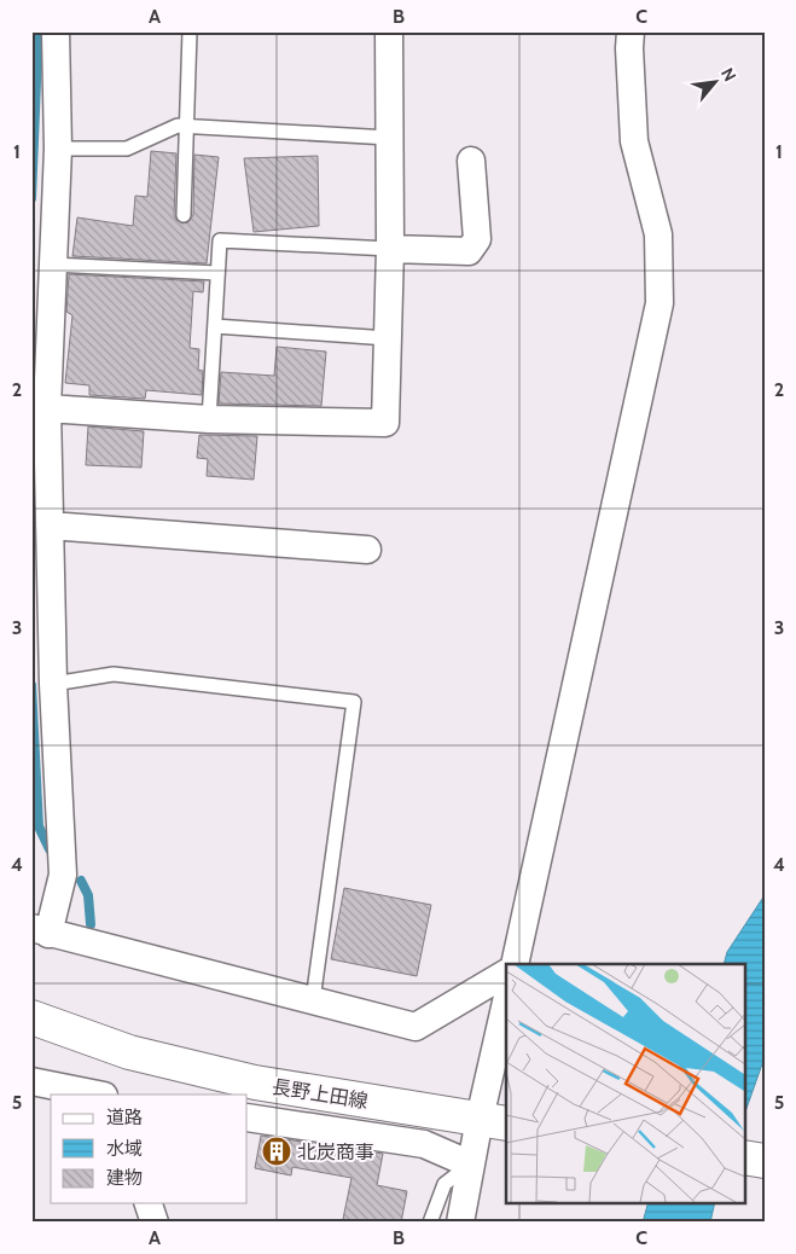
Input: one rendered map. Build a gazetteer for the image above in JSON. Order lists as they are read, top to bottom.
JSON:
{
  "streets": {
    "main road": ["長野上田線"]
  },
  "places": {
    "building": ["北炭商事"]
  },
  "legend": ["道路", "水域", "建物"],
  "north": "top right",
  "grid": {
    "columns": ["A", "B", "C"],
    "rows": [
      "1",
      "2",
      "3",
      "4",
      "5"
    ]
  }
}
